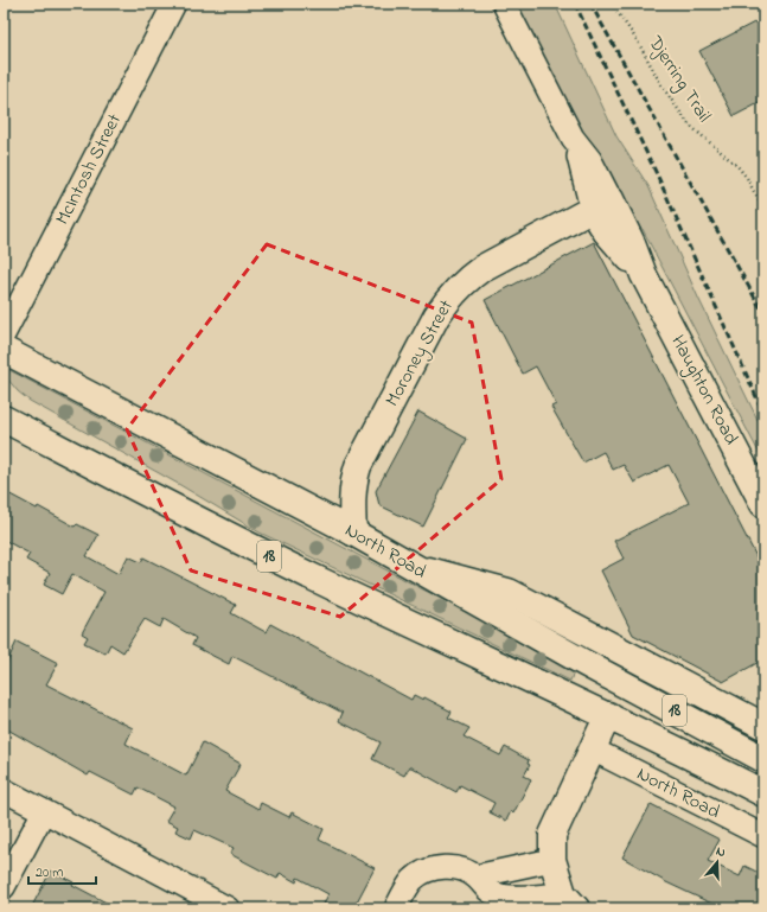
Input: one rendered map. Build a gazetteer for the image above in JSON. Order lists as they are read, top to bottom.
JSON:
{
  "streets": {
    "main road": [
      "Moroney Street",
      "Haughton Road",
      "North Road",
      "18"
    ],
    "street": ["McIntosh Street"],
    "path": ["Djerring Trail"]
  },
  "crossings": [
    ["Moroney Street", "Haughton Road"],
    ["Moroney Street", "North Road"]
  ],
  "scale_bar": "20 m",
  "north": "top"
}
